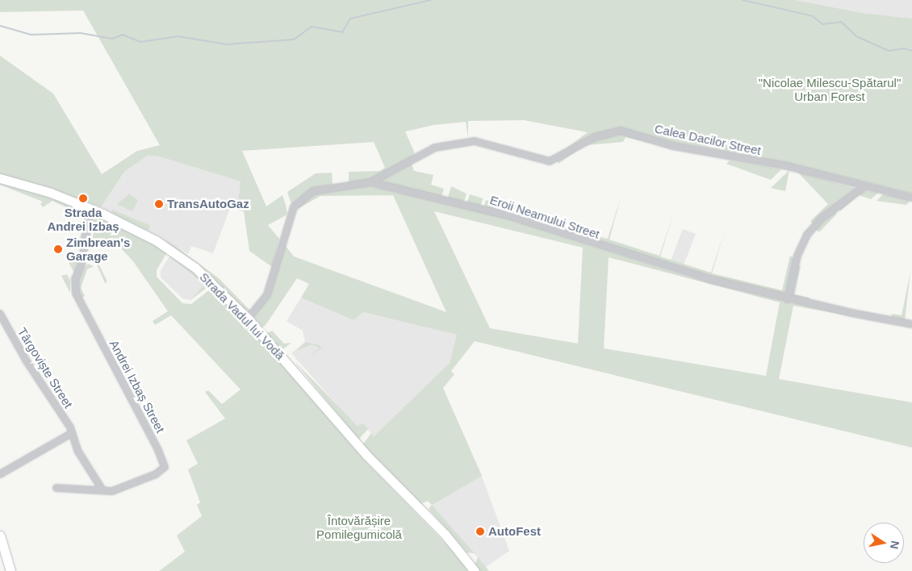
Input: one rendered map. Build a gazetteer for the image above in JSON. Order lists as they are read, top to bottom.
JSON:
{
  "streets": {
    "main road": ["Strada Vadul lui Vodă"],
    "street": [
      "Calea Dacilor Street",
      "Eroii Neamului Street",
      "Târgoviște Street",
      "Andrei Izbaș Street"
    ]
  },
  "crossings": [
    ["Calea Dacilor Street", "Eroii Neamului Street"],
    ["Eroii Neamului Street", "Strada Vadul lui Vodă"],
    ["Strada Vadul lui Vodă", "Andrei Izbaș Street"],
    ["Târgoviște Street", "Andrei Izbaș Street"]
  ],
  "parks": ["\"Nicolae Milescu-Spătarul\" Urban Forest", "Întovărășire Pomilegumicolă"],
  "places": [
    "Strada Andrei Izbaș",
    "TransAutoGaz",
    "Zimbrean's Garage",
    "AutoFest"
  ],
  "north": "right"
}
